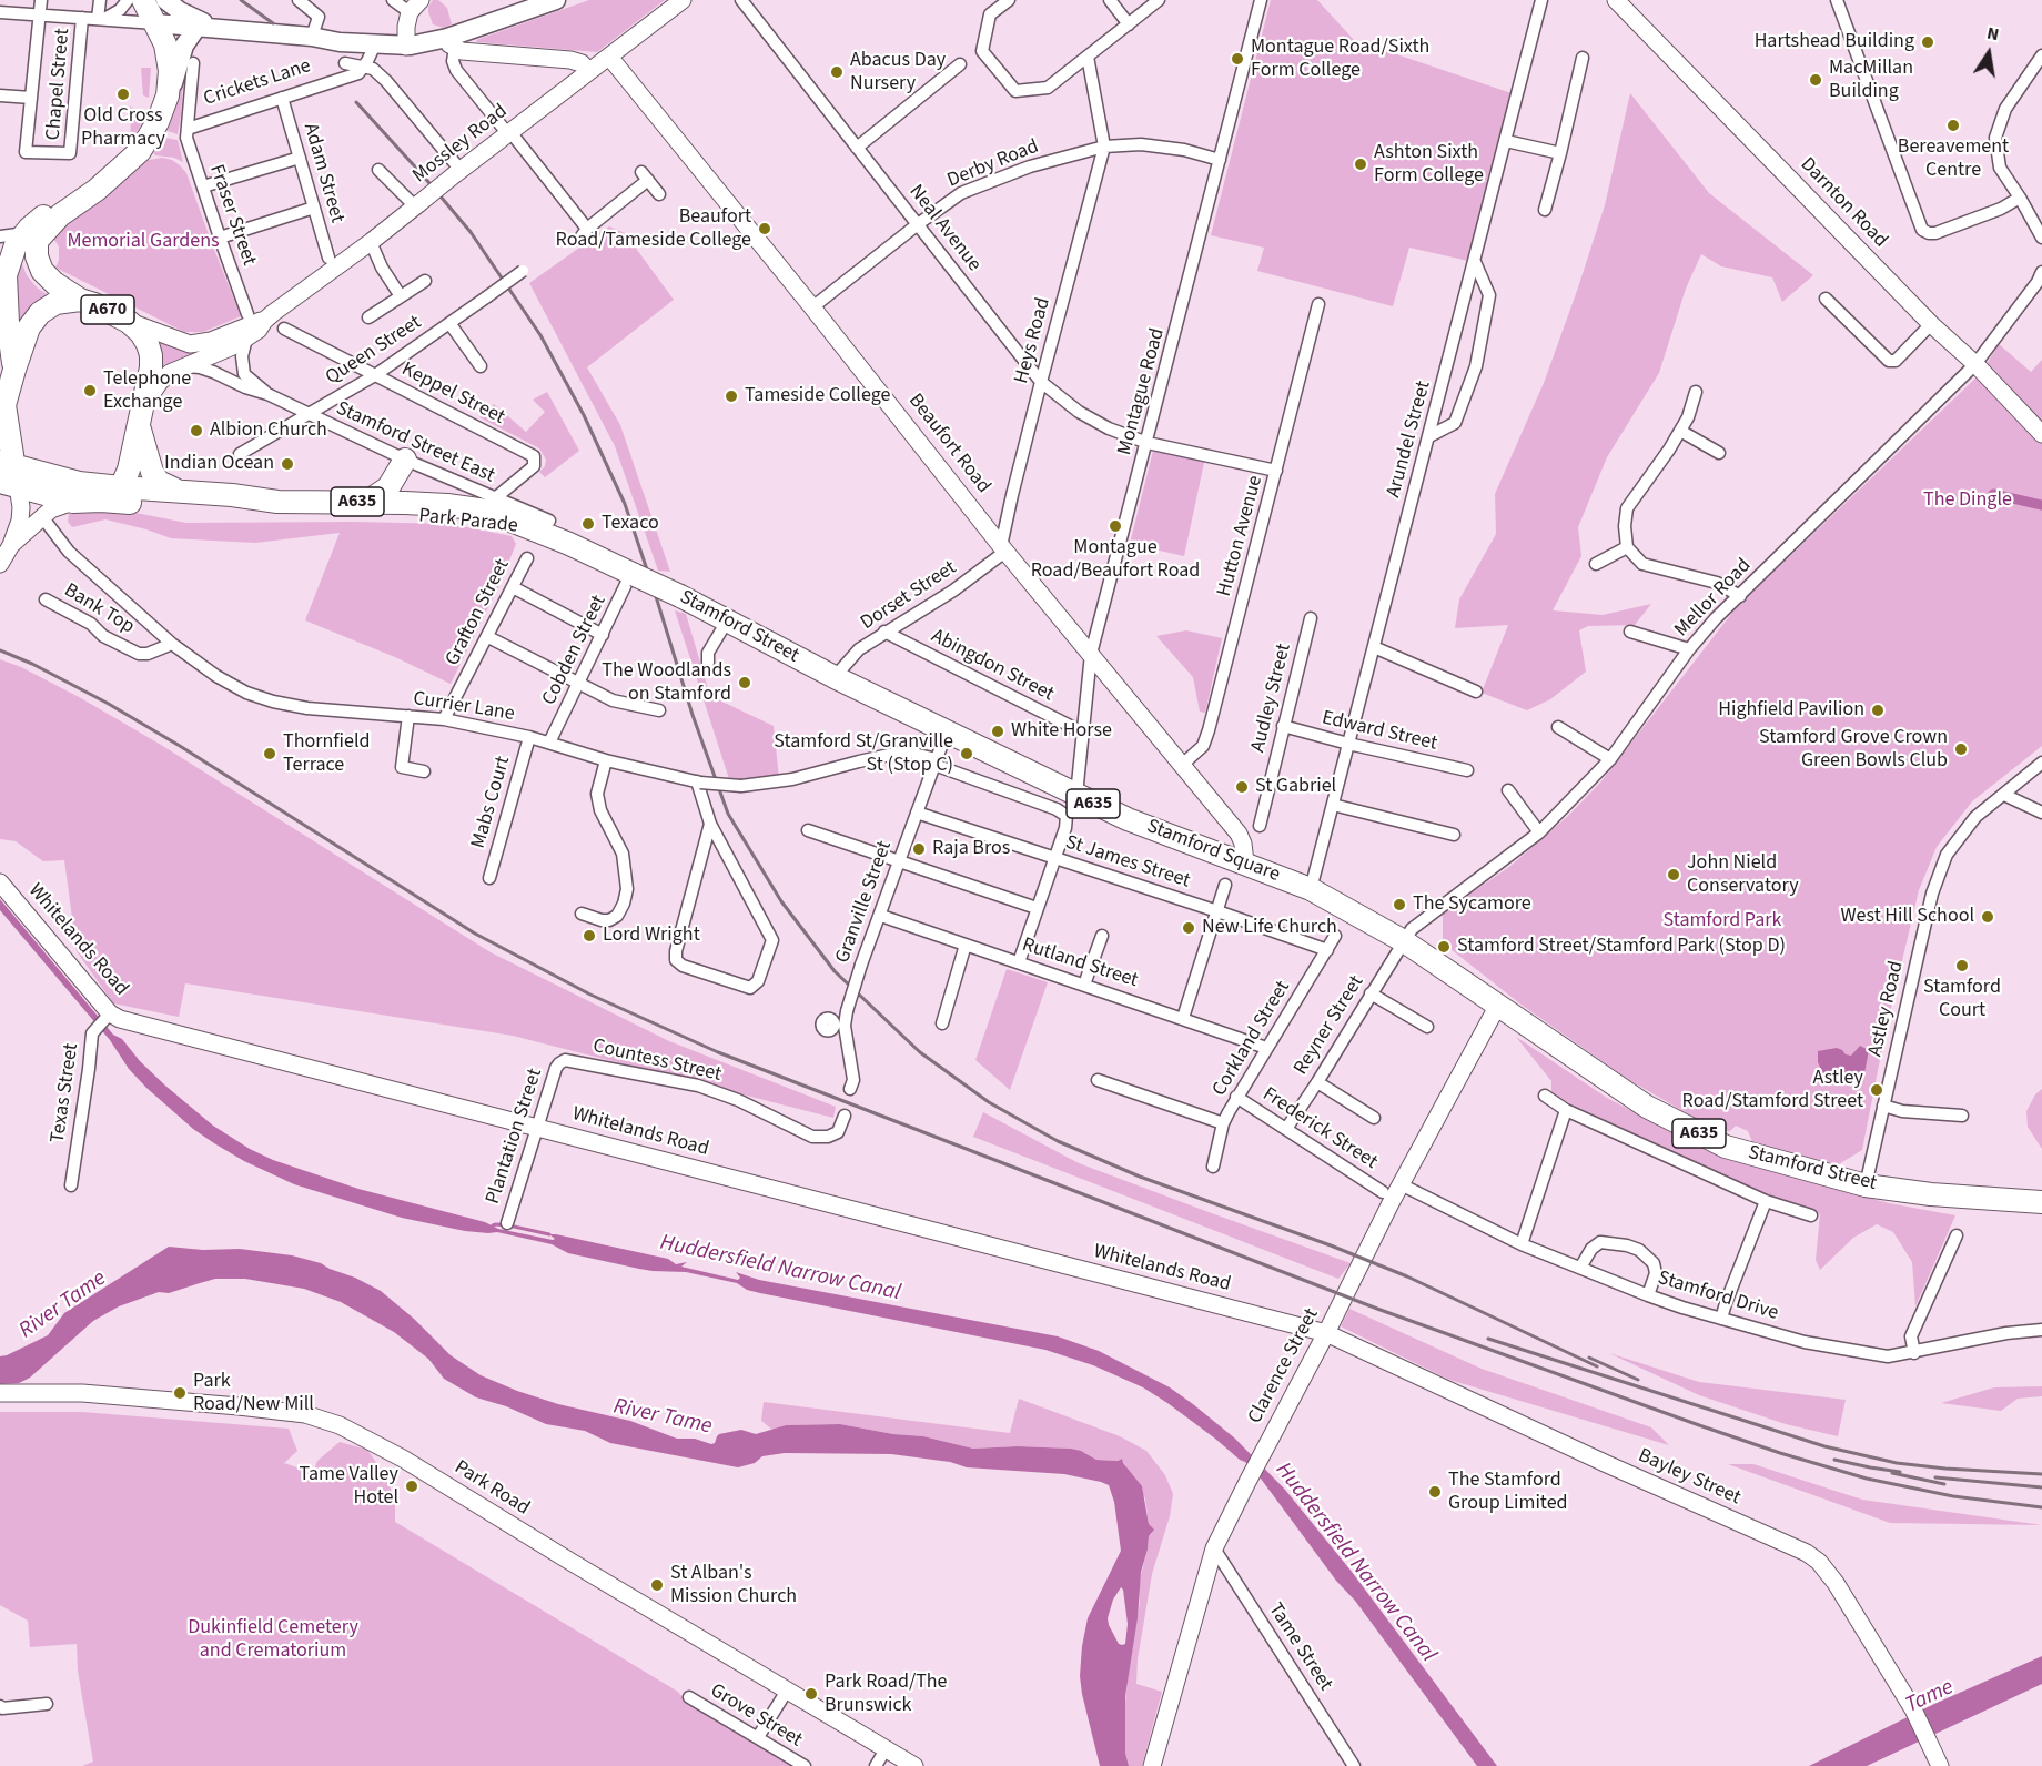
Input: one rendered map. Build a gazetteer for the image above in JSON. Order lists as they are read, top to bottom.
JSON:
{
  "streets": {
    "highway": [
      "A670",
      "A635",
      "Park Parade",
      "Stamford Street",
      "Stamford Square"
    ],
    "street": [
      "Crickets Lane",
      "Chapel Street",
      "Mossley Road",
      "Derby Road",
      "Adam Street",
      "Darnton Road",
      "Fraser Street",
      "Neal Avenue",
      "Heys Road",
      "Queen Street",
      "Montague Road",
      "Keppel Street",
      "Arundel Street",
      "Stamford Street East",
      "Beaufort Road",
      "Hutton Avenue",
      "Dorset Street",
      "Mellor Road",
      "Bank Top",
      "Grafton Street",
      "Cobden Street",
      "Abingdon Street",
      "Audley Street",
      "Currier Lane",
      "Edward Street",
      "Mabs Court",
      "St James Street",
      "Granville Street",
      "Whitelands Road",
      "Rutland Street",
      "Astley Road",
      "Reyner Street",
      "Corkland Street",
      "Countess Street",
      "Texas Street",
      "Frederick Street",
      "Plantation Street",
      "Stamford Drive",
      "Clarence Street",
      "Bayley Street",
      "Park Road",
      "Tame Street",
      "Grove Street"
    ]
  },
  "crossings": [
    ["Crickets Lane", "Adam Street"],
    ["Crickets Lane", "Fraser Street"],
    ["Mossley Road", "Beaufort Road"],
    ["Derby Road", "Neal Avenue"],
    ["Derby Road", "Heys Road"],
    ["Derby Road", "Montague Road"],
    ["Derby Road", "Beaufort Road"],
    ["Darnton Road", "Mellor Road"],
    ["Neal Avenue", "Heys Road"],
    ["Neal Avenue", "Montague Road"],
    ["Neal Avenue", "Hutton Avenue"],
    ["A670", "A635"],
    ["A670", "Park Parade"],
    ["Heys Road", "Beaufort Road"],
    ["Heys Road", "Dorset Street"],
    ["Queen Street", "Keppel Street"],
    ["Queen Street", "Stamford Street East"],
    ["Montague Road", "Beaufort Road"],
    ["Montague Road", "Abingdon Street"],
    ["Montague Road", "Stamford Square"],
    ["Keppel Street", "Stamford Street East"],
    ["Arundel Street", "Edward Street"],
    ["Arundel Street", "Stamford Square"],
    ["Stamford Street East", "A635"],
    ["Beaufort Road", "Hutton Avenue"],
    ["Beaufort Road", "Dorset Street"],
    ["Beaufort Road", "Stamford Square"],
    ["A635", "Park Parade"],
    ["Park Parade", "Stamford Street"],
    ["Dorset Street", "Stamford Street"],
    ["Dorset Street", "Abingdon Street"],
    ["Mellor Road", "Stamford Street"],
    ["Mellor Road", "Stamford Square"],
    ["Mellor Road", "Reyner Street"],
    ["Bank Top", "Currier Lane"],
    ["Grafton Street", "Currier Lane"],
    ["Stamford Street", "Cobden Street"],
    ["Stamford Street", "Stamford Square"],
    ["Stamford Street", "Granville Street"],
    ["Stamford Street", "Astley Road"],
    ["Stamford Street", "Reyner Street"],
    ["Stamford Street", "Clarence Street"],
    ["Cobden Street", "Currier Lane"],
    ["Audley Street", "Edward Street"],
    ["Currier Lane", "Mabs Court"],
    ["Currier Lane", "Granville Street"],
    ["Stamford Square", "Granville Street"],
    ["Stamford Square", "Reyner Street"],
    ["St James Street", "Granville Street"],
    ["St James Street", "Corkland Street"],
    ["Granville Street", "Rutland Street"],
    ["Whitelands Road", "Texas Street"],
    ["Whitelands Road", "Plantation Street"],
    ["Whitelands Road", "Clarence Street"],
    ["Whitelands Road", "Bayley Street"],
    ["Rutland Street", "Corkland Street"],
    ["Reyner Street", "Frederick Street"],
    ["Corkland Street", "Frederick Street"],
    ["Countess Street", "Plantation Street"],
    ["Stamford Drive", "Clarence Street"],
    ["Clarence Street", "Bayley Street"],
    ["Clarence Street", "Tame Street"]
  ],
  "water": ["Huddersfield Narrow Canal", "River Tame", "Tame"],
  "parks": [
    "Memorial Gardens",
    "The Dingle",
    "Stamford Park",
    "Dukinfield Cemetery and Crematorium"
  ],
  "places": [
    "Hartshead Building",
    "Montague Road/Sixth Form College",
    "Abacus Day Nursery",
    "MacMillan Building",
    "Old Cross Pharmacy",
    "Bereavement Centre",
    "Ashton Sixth Form College",
    "Beaufort Road/Tameside College",
    "Telephone Exchange",
    "Tameside College",
    "Albion Church",
    "Indian Ocean",
    "Texaco",
    "Montague Road/Beaufort Road",
    "The Woodlands on Stamford",
    "Highfield Pavilion",
    "White Horse",
    "Stamford Grove Crown Green Bowls Club",
    "Thornfield Terrace",
    "Stamford St/Granville St (Stop C)",
    "St Gabriel",
    "Raja Bros",
    "John Nield Conservatory",
    "The Sycamore",
    "West Hill School",
    "New Life Church",
    "Lord Wright",
    "Stamford Street/Stamford Park (Stop D)",
    "Stamford Court",
    "Astley Road/Stamford Street",
    "Park Road/New Mill",
    "Tame Valley Hotel",
    "The Stamford Group Limited",
    "St Alban's Mission Church",
    "Park Road/The Brunswick"
  ],
  "north": "top"
}
